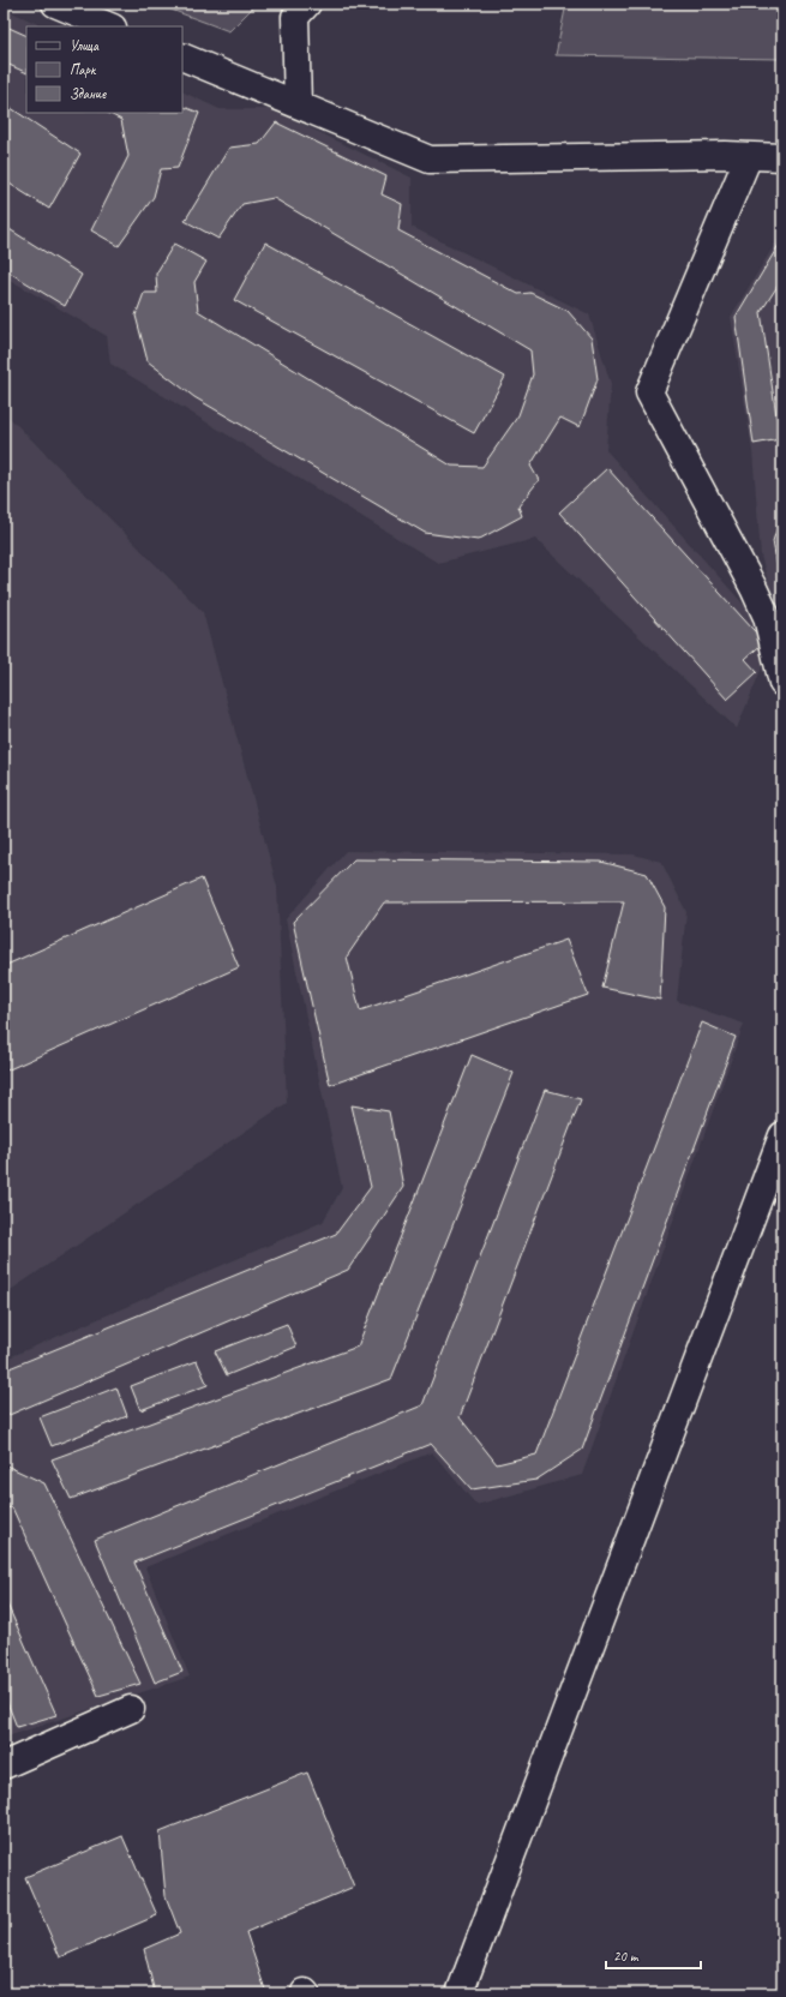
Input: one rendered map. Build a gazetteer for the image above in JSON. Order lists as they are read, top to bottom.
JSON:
{
  "legend": ["Улица", "Парк", "Здание"],
  "scale_bar": "20 m"
}
